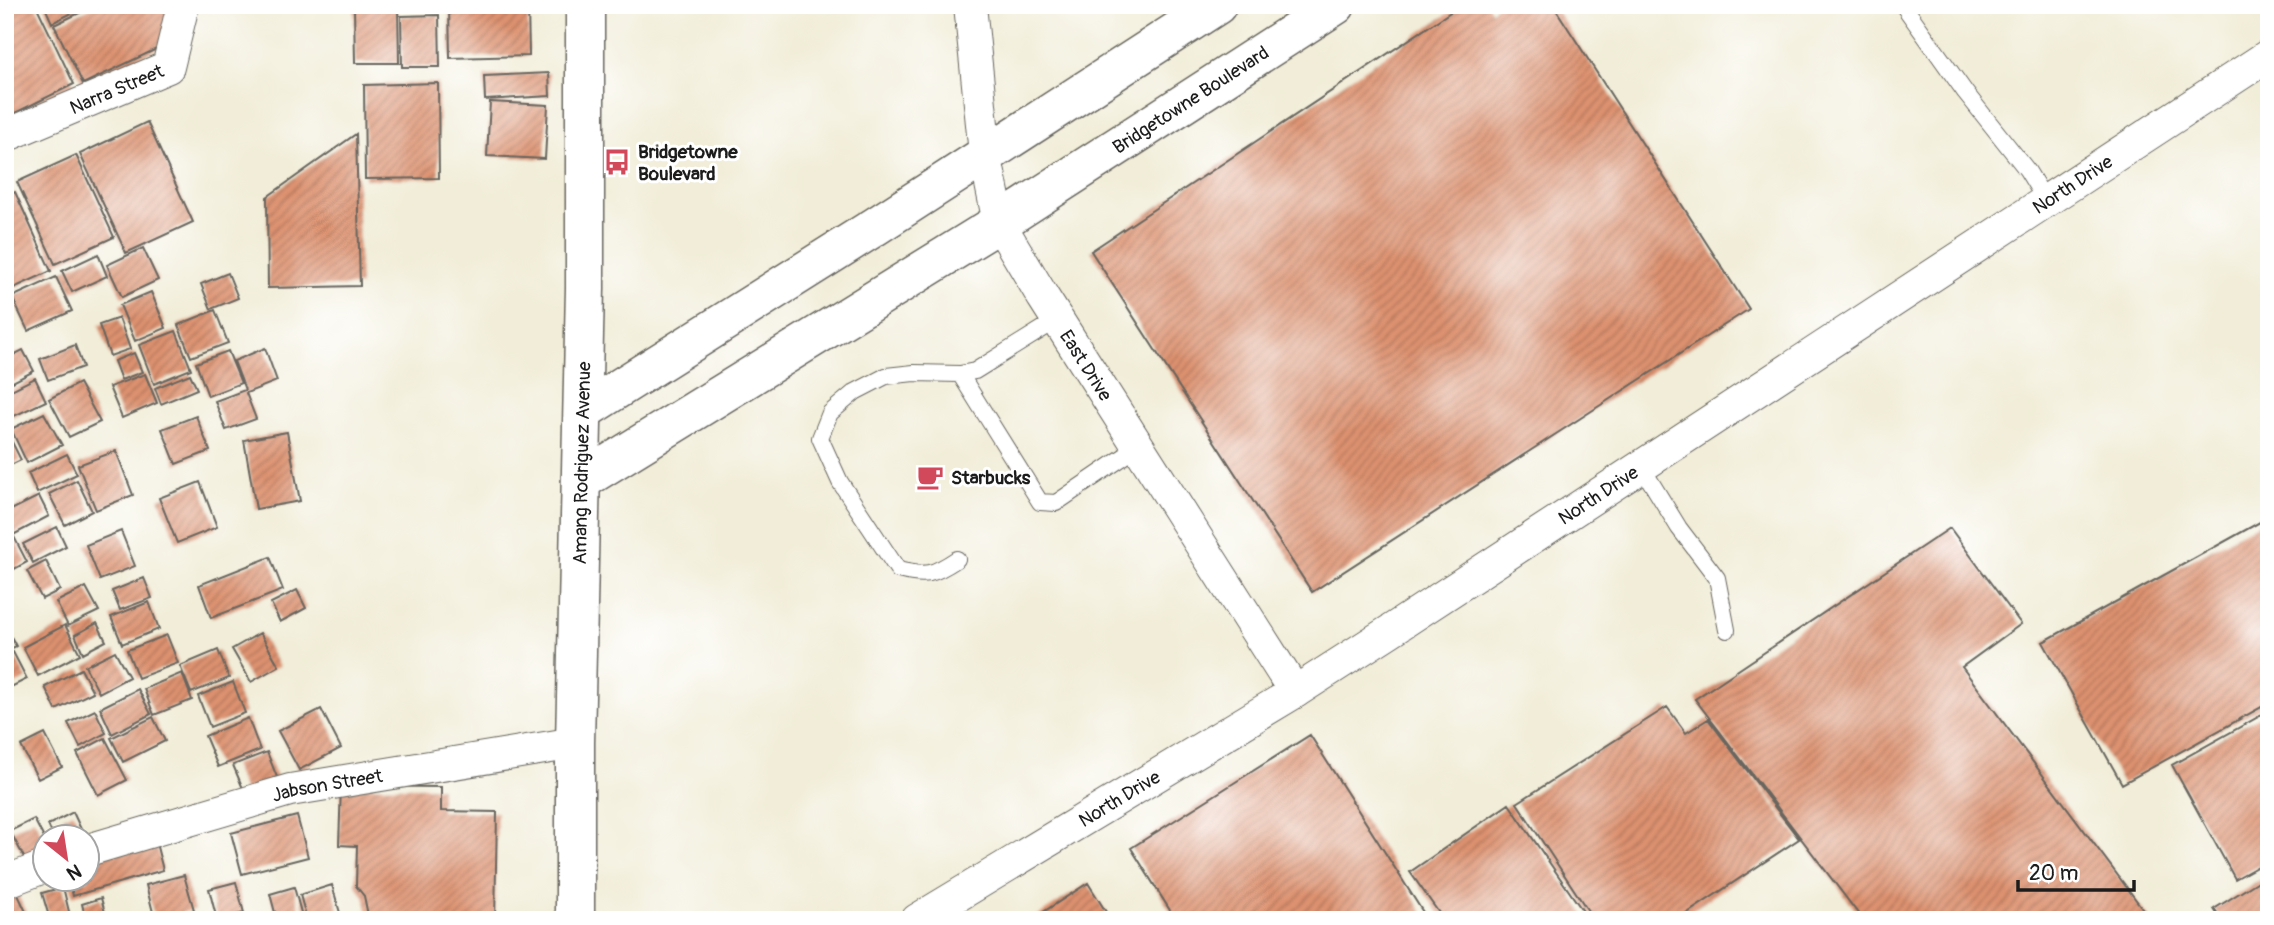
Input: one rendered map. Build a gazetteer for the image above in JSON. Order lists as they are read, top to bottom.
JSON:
{
  "streets": {
    "street": [
      "Narra Street",
      "Bridgetowne Boulevard",
      "North Drive",
      "East Drive",
      "Amang Rodriguez Avenue",
      "Jabson Street"
    ]
  },
  "crossings": [
    ["Bridgetowne Boulevard", "East Drive"],
    ["Bridgetowne Boulevard", "Amang Rodriguez Avenue"],
    ["North Drive", "East Drive"],
    ["Amang Rodriguez Avenue", "Jabson Street"]
  ],
  "places": {
    "bus stop": ["Bridgetowne Boulevard"],
    "cafe": ["Starbucks"]
  },
  "scale_bar": "20 m",
  "north": "bottom right"
}
